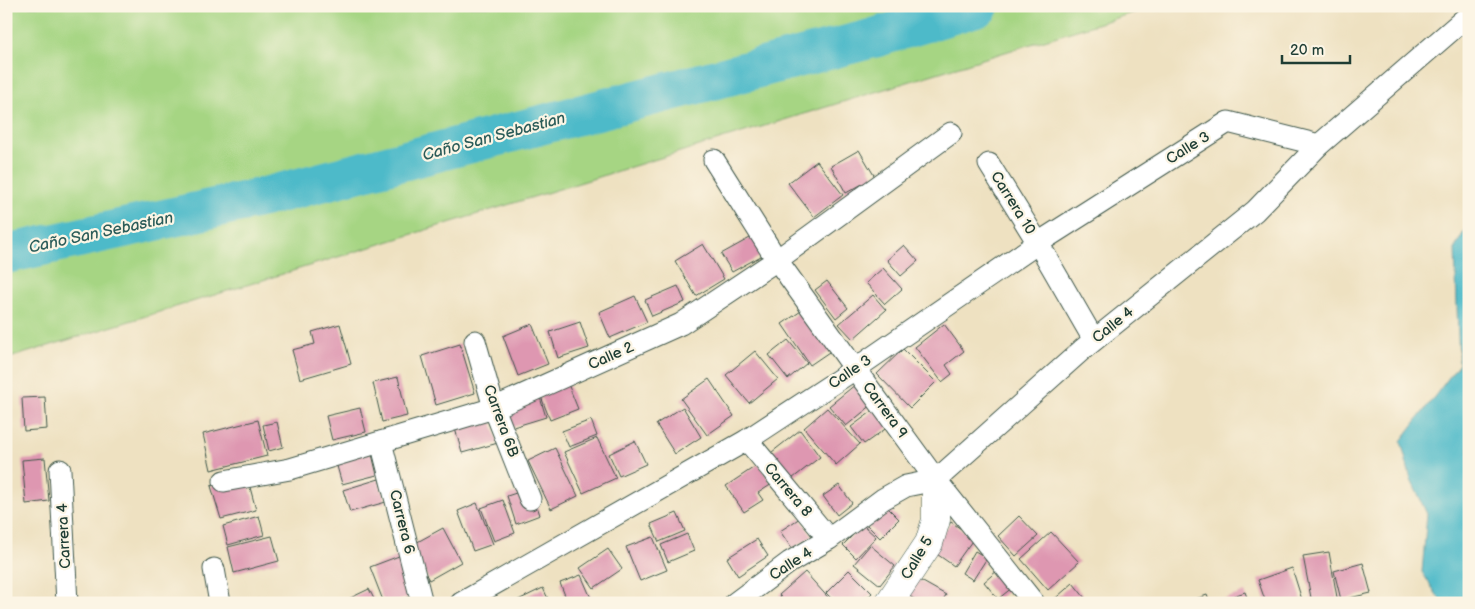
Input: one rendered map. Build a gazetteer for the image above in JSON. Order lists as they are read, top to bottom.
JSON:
{
  "streets": {
    "street": [
      "Calle 3",
      "Carrera 10",
      "Calle 4",
      "Calle 2",
      "Carrera 9",
      "Carrera 6B",
      "Carrera 8",
      "Carrera 6",
      "Carrera 4",
      "Calle 5"
    ]
  },
  "crossings": [
    ["Calle 3", "Carrera 10"],
    ["Calle 3", "Calle 4"],
    ["Calle 3", "Carrera 9"],
    ["Calle 3", "Carrera 8"],
    ["Carrera 10", "Calle 4"],
    ["Calle 4", "Carrera 9"],
    ["Calle 4", "Carrera 8"],
    ["Calle 4", "Calle 5"],
    ["Calle 2", "Carrera 9"],
    ["Calle 2", "Carrera 6B"],
    ["Calle 2", "Carrera 6"],
    ["Carrera 9", "Calle 5"]
  ],
  "water": ["Caño San Sebastian"],
  "scale_bar": "20 m"
}
